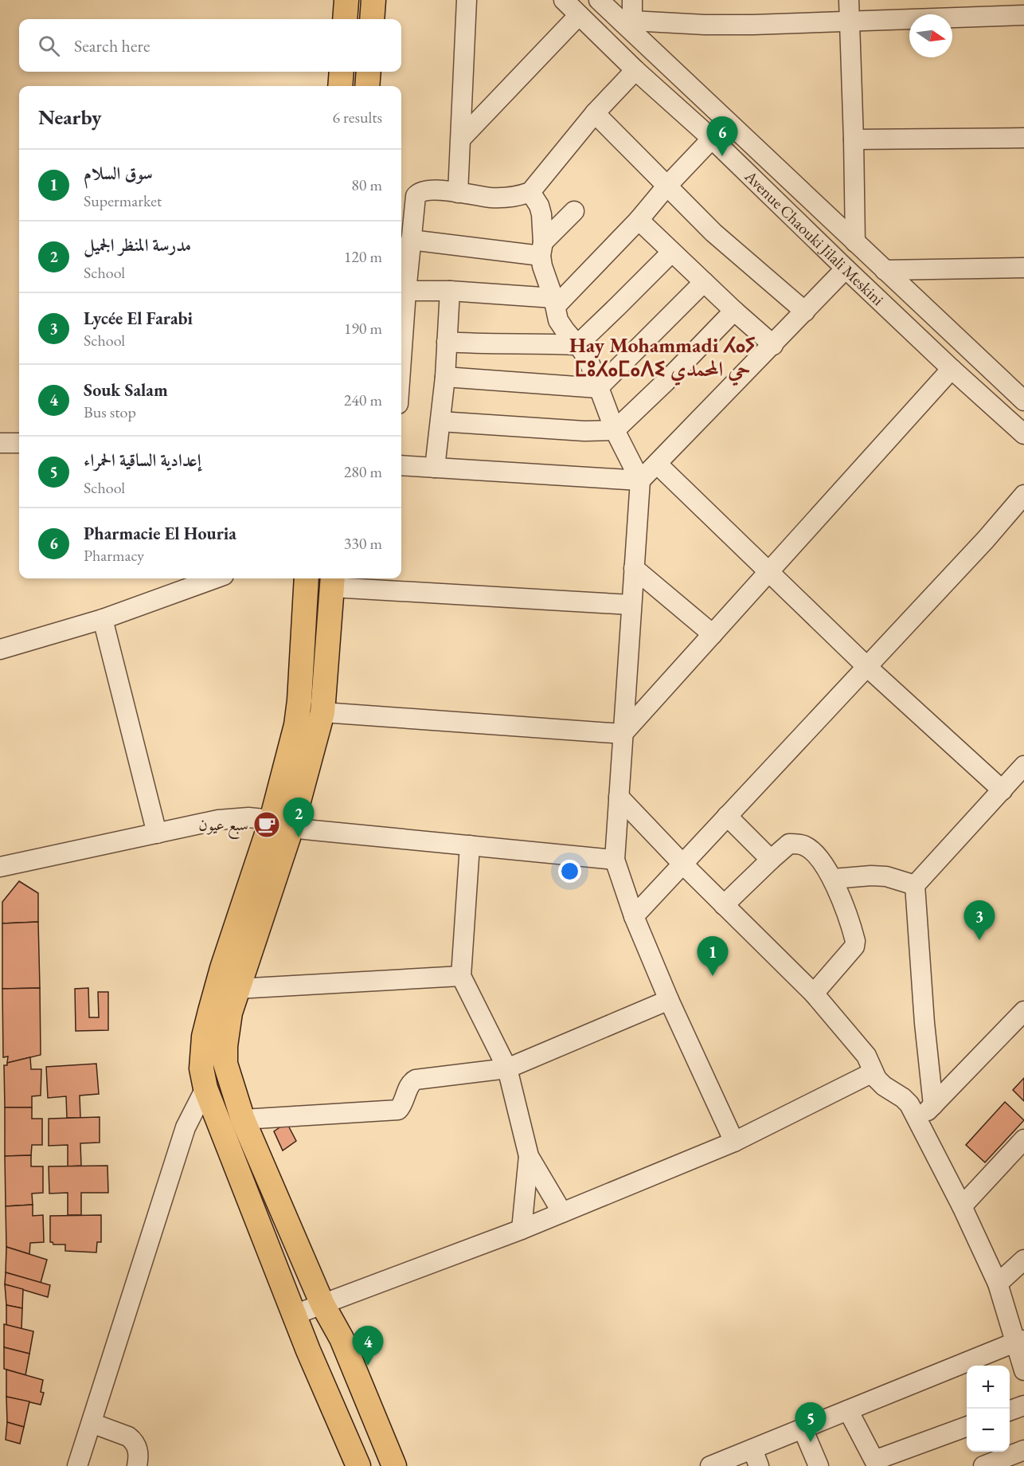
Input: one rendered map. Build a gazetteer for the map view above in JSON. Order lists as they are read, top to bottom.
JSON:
{
  "streets": {
    "street": ["Avenue Chaouki Jilali Meskini"]
  },
  "districts": ["Hay Mohammadi ⵃⴰⵢ ⵎⵓⵃⴰⵎⴰⴷⵉ حي المحمدي"],
  "places": {
    "cafe": ["سبع عيون"]
  },
  "north": "right",
  "page": {
    "search": "Search here",
    "heading": ["Nearby", "6 results"],
    "pins": [
      "6",
      "2",
      "3",
      "1",
      "4",
      "5"
    ],
    "list": [
      {
        "mark": "1",
        "name": "سوق السلام",
        "note": "Supermarket",
        "value": "80 m"
      },
      {
        "mark": "2",
        "name": "مدرسة المنظر الجميل",
        "note": "School",
        "value": "120 m"
      },
      {
        "mark": "3",
        "name": "Lycée El Farabi",
        "note": "School",
        "value": "190 m"
      },
      {
        "mark": "4",
        "name": "Souk Salam",
        "note": "Bus stop",
        "value": "240 m"
      },
      {
        "mark": "5",
        "name": "إعدادية الساقية الحمراء",
        "note": "School",
        "value": "280 m"
      },
      {
        "mark": "6",
        "name": "Pharmacie El Houria",
        "note": "Pharmacy",
        "value": "330 m"
      }
    ],
    "map_buttons": ["+", "−"]
  }
}
